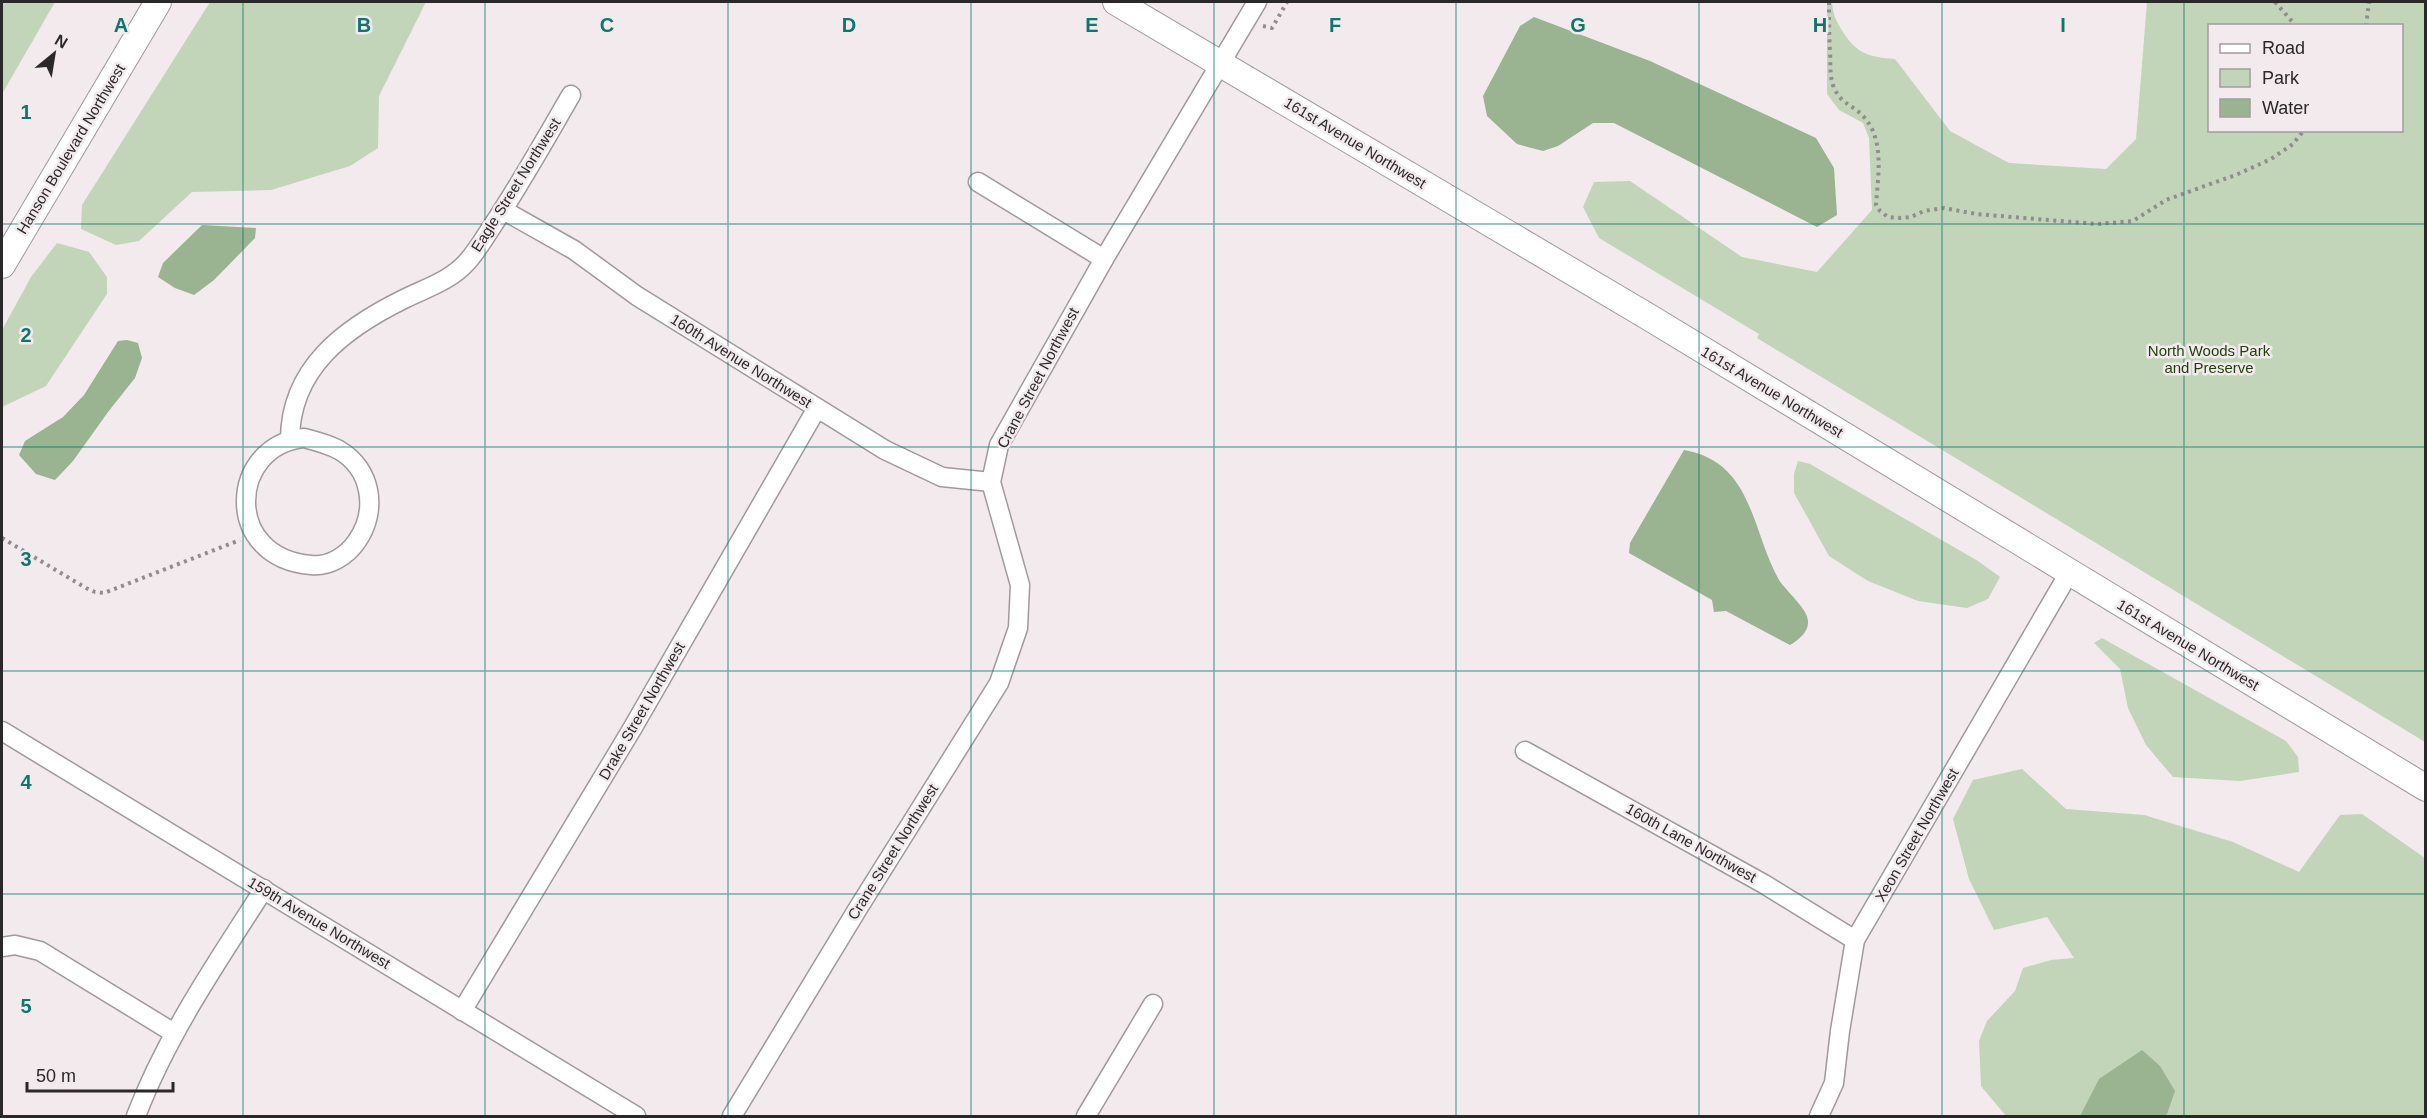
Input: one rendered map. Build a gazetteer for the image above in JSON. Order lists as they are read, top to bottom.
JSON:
{
  "streets": {
    "main road": ["161st Avenue Northwest", "Hanson Boulevard Northwest"],
    "street": [
      "Eagle Street Northwest",
      "160th Avenue Northwest",
      "Crane Street Northwest",
      "Drake Street Northwest",
      "Xeon Street Northwest",
      "160th Lane Northwest",
      "159th Avenue Northwest"
    ]
  },
  "crossings": [
    ["161st Avenue Northwest", "Crane Street Northwest"],
    ["161st Avenue Northwest", "Xeon Street Northwest"],
    ["Eagle Street Northwest", "160th Avenue Northwest"],
    ["160th Avenue Northwest", "Crane Street Northwest"],
    ["160th Avenue Northwest", "Drake Street Northwest"],
    ["Drake Street Northwest", "159th Avenue Northwest"],
    ["Xeon Street Northwest", "160th Lane Northwest"]
  ],
  "parks": ["North Woods Park and Preserve"],
  "legend": ["Road", "Park", "Water"],
  "scale_bar": "50 m",
  "north": "top right",
  "grid": {
    "columns": [
      "A",
      "B",
      "C",
      "D",
      "E",
      "F",
      "G",
      "H",
      "I"
    ],
    "rows": [
      "1",
      "2",
      "3",
      "4",
      "5"
    ]
  }
}
